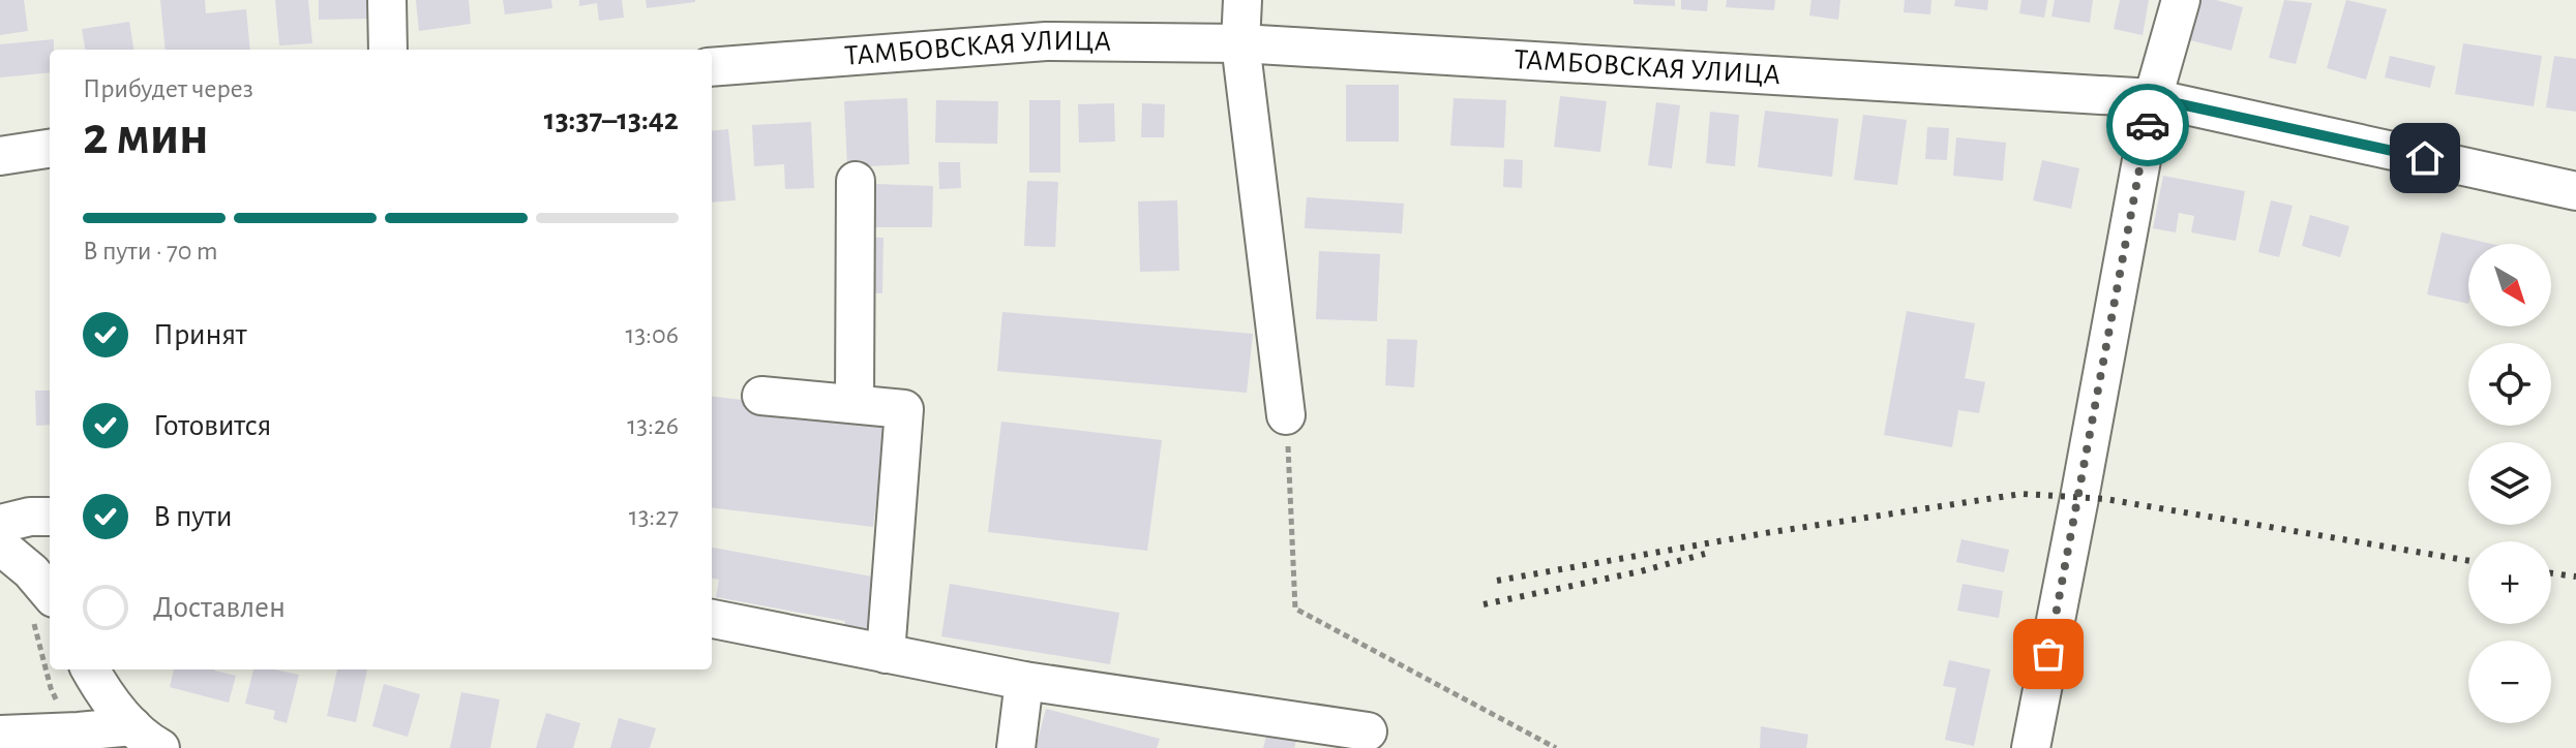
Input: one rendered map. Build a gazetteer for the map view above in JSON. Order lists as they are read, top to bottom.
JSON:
{
  "streets": {
    "street": ["ТАМБОВСКАЯ УЛИЦА"]
  },
  "north": "bottom right",
  "page": {
    "heading": ["2 мин", "Прибудет через", "13:37–13:42"],
    "bar": "В пути · 70 m",
    "map_buttons": ["+", "−"],
    "list": [
      ["Принят", "13:06"],
      ["Готовится", "13:26"],
      ["В пути", "13:27"],
      "Доставлен"
    ]
  }
}
